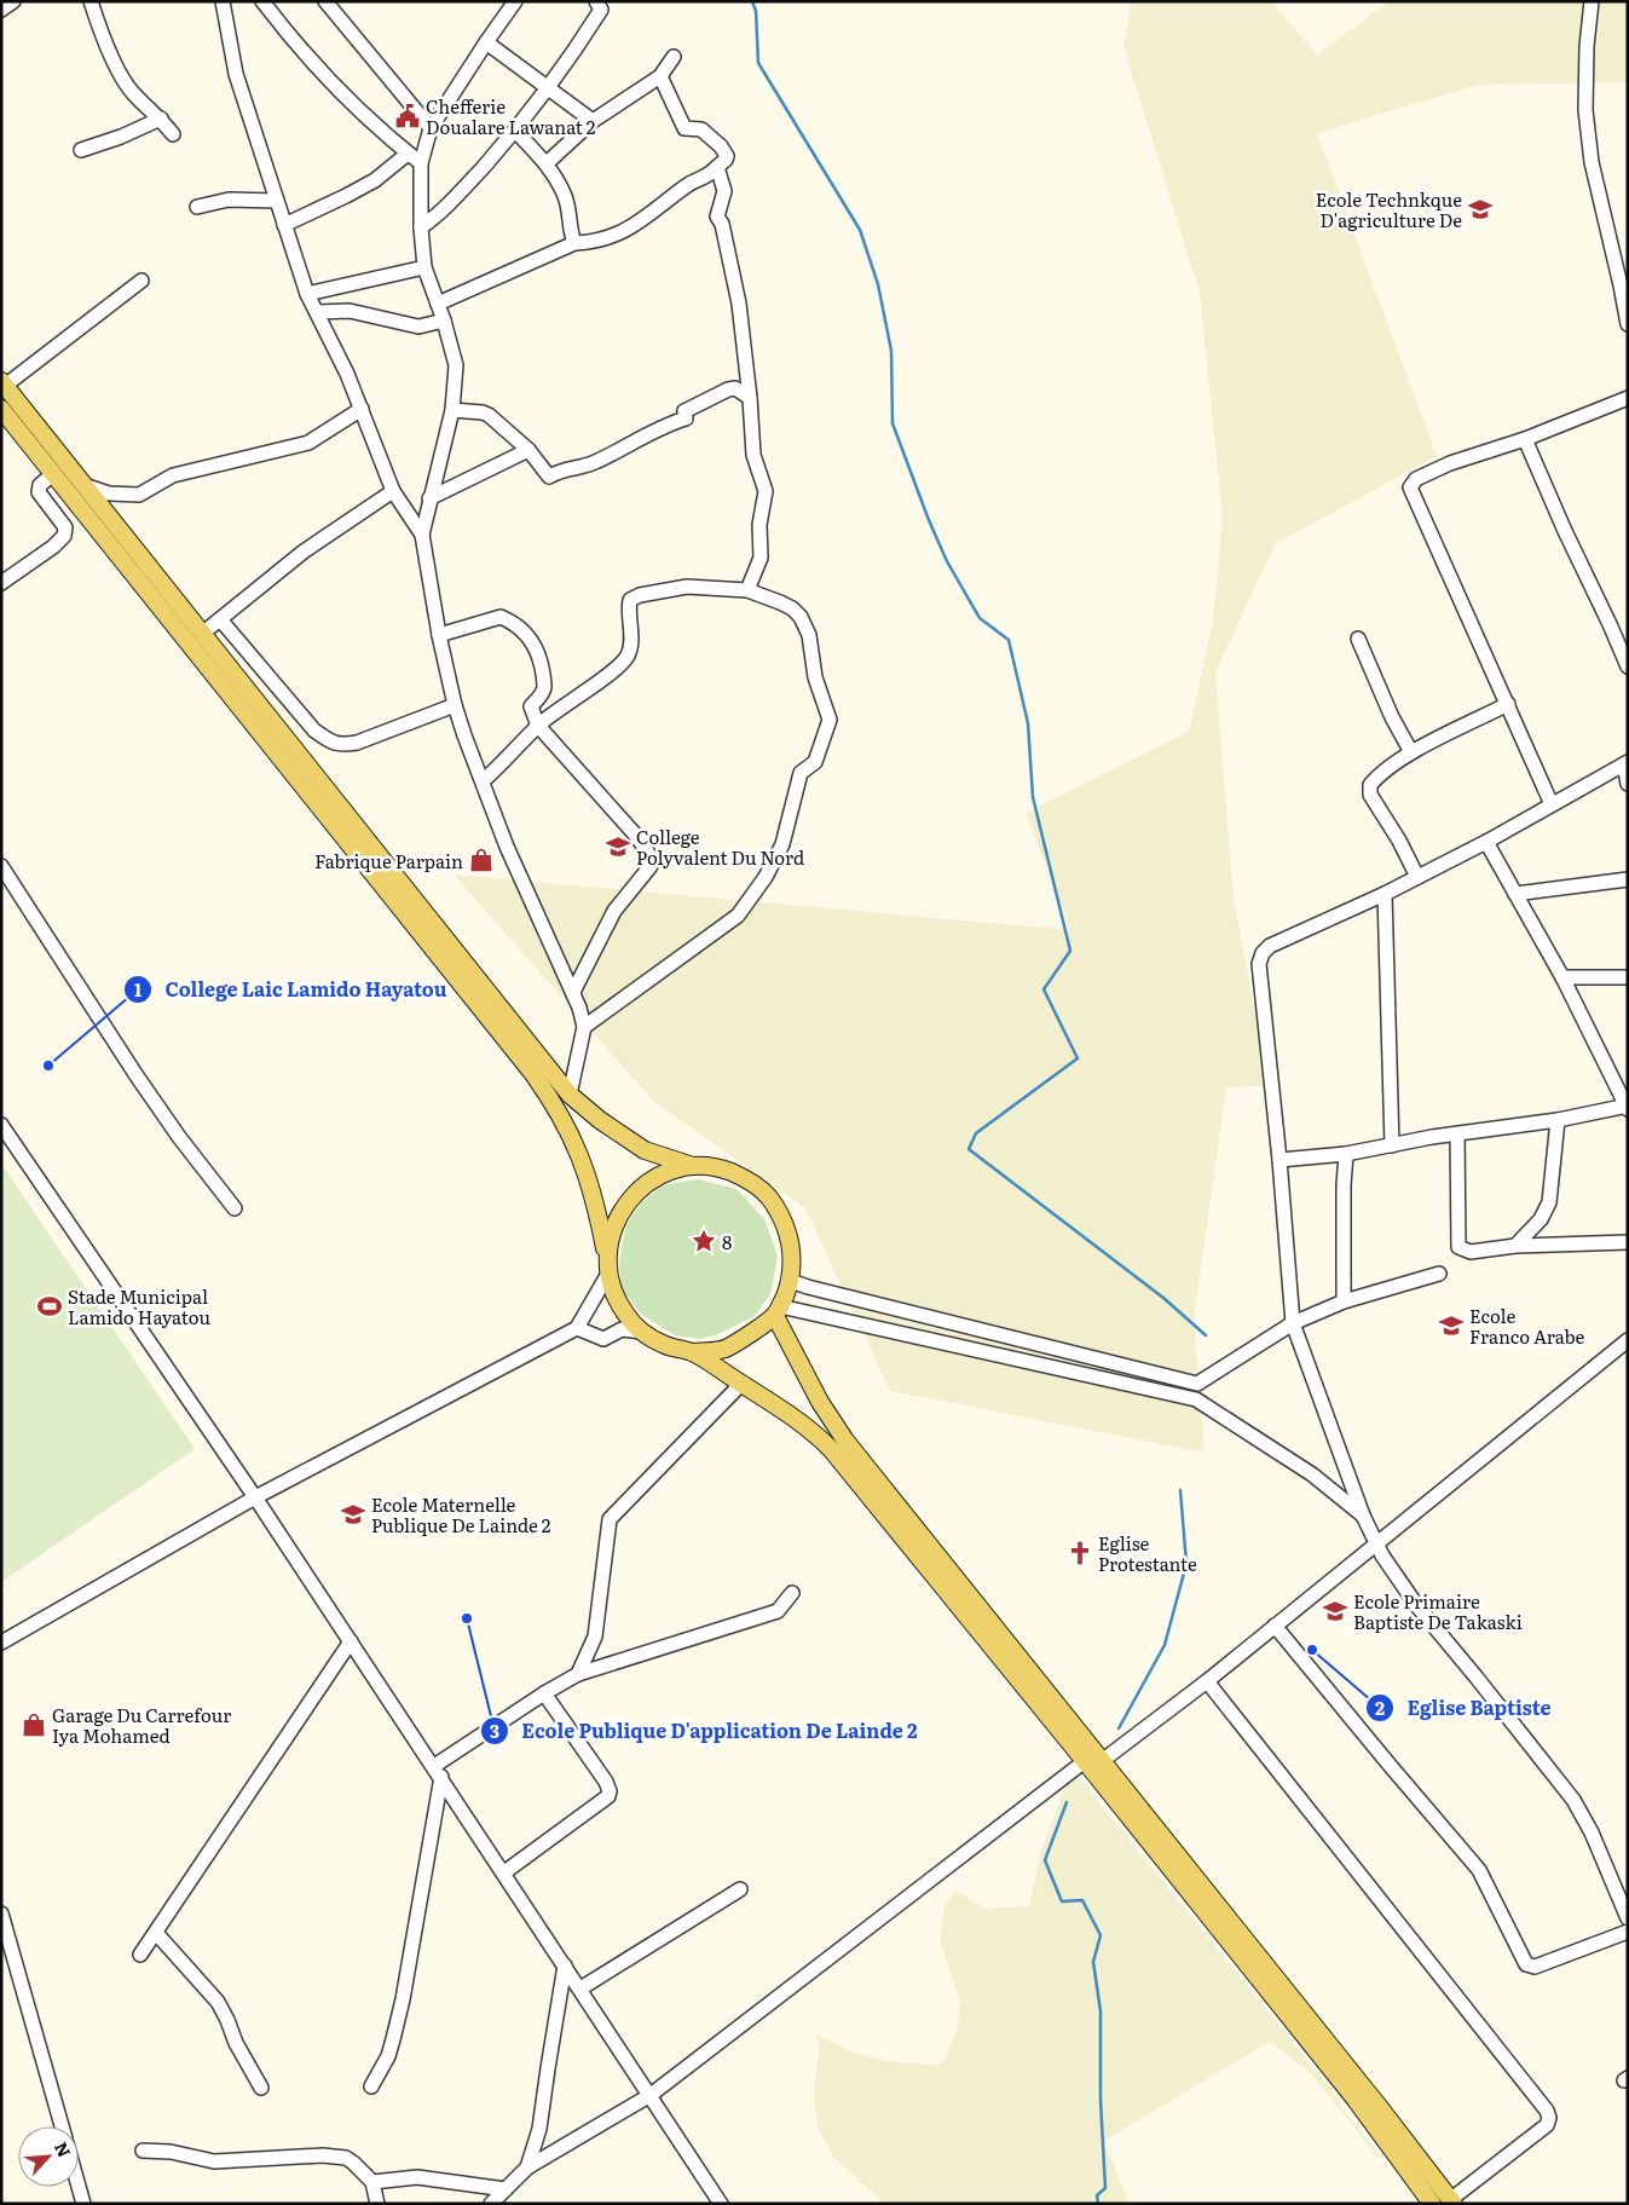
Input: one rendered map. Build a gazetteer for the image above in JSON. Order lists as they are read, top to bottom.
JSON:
{
  "places": {
    "public building": ["Chefferie Doualare Lawanat 2"],
    "school or university": [
      "Ecole Technkque D'agriculture De",
      "College Polyvalent Du Nord",
      "Ecole Franco Arabe",
      "Ecole Maternelle Publique De Lainde 2",
      "Ecole Primaire Baptiste De Takaski"
    ],
    "shop": ["Fabrique Parpain", "Garage Du Carrefour Iya Mohamed"],
    "other": ["College Laic Lamido Hayatou", "Ecole Publique D'application De Lainde 2", "Eglise Baptiste"],
    "place": ["8"],
    "sports": ["Stade Municipal Lamido Hayatou"],
    "church": ["Eglise Protestante"]
  },
  "north": "top right"
}
